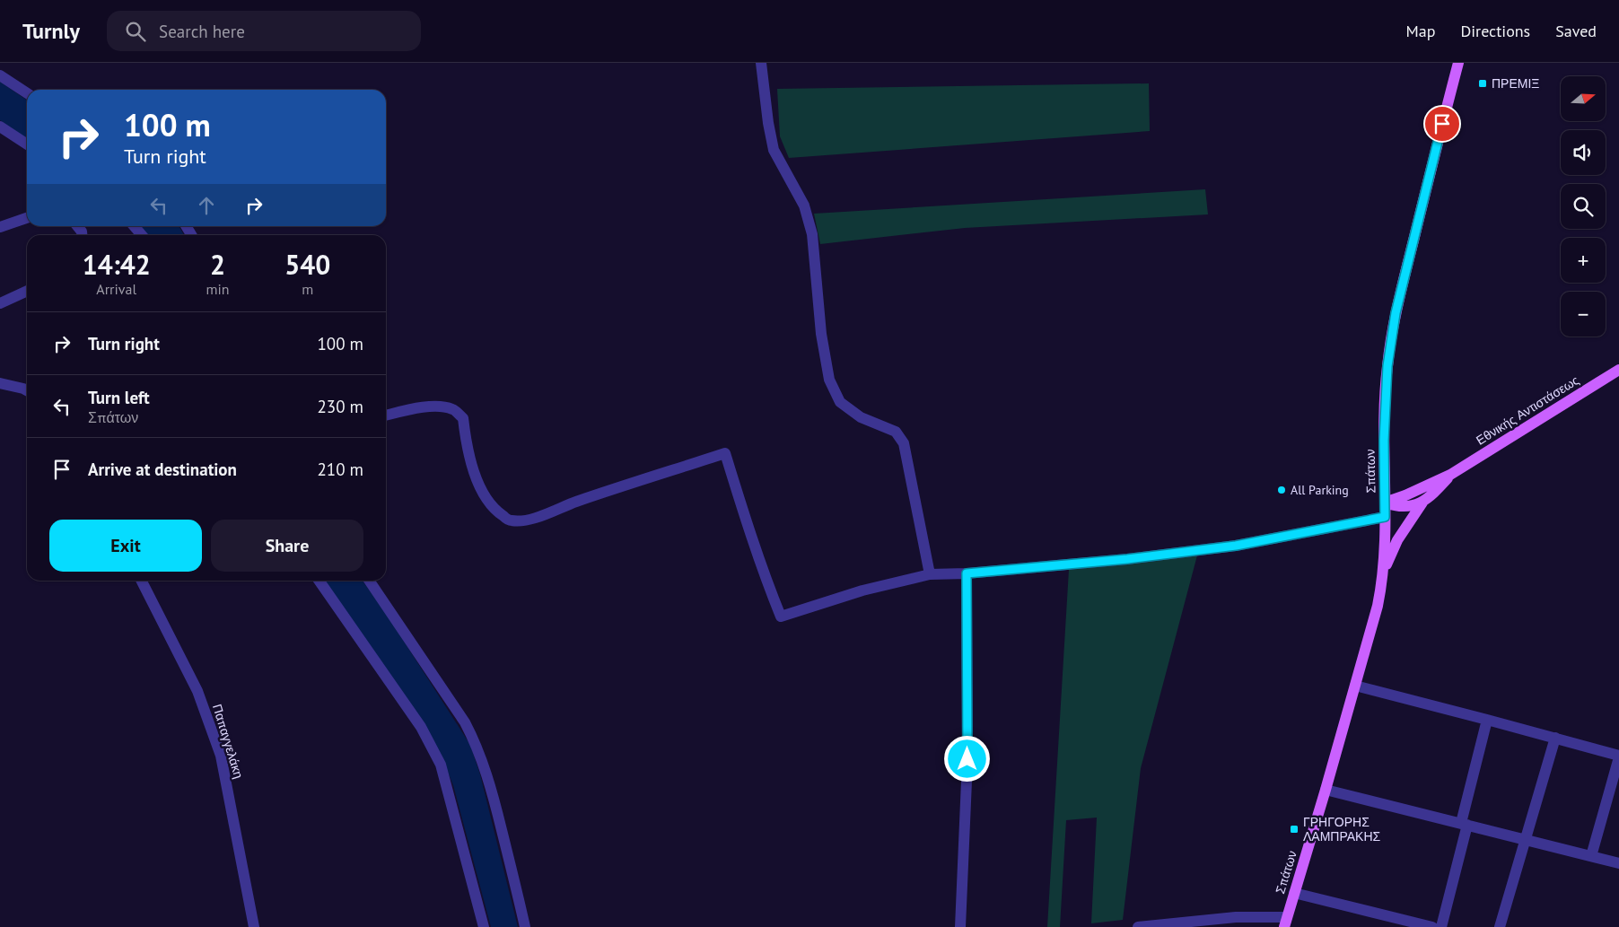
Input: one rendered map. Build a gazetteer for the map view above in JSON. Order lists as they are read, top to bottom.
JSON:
{
  "streets": {
    "main road": ["Εθνικής Αντιστάσεως", "Σπάτων"],
    "street": ["Παπαγγελάκη"]
  },
  "crossings": [
    ["Εθνικής Αντιστάσεως", "Σπάτων"]
  ],
  "places": {
    "transit": ["ΠΡΕΜΙΞ", "ΓΡΗΓΟΡΗΣ ΛΑΜΠΡΑΚΗΣ"],
    "other": ["All Parking"]
  },
  "north": "right",
  "page": {
    "header": "Turnly",
    "search": "Search here",
    "nav": ["Map", "Directions", "Saved"],
    "map_buttons": ["+", "−"],
    "turn": ["100 m", "Turn right"],
    "eta": [
      "14:42",
      "Arrival",
      "2",
      "min",
      "540",
      "m"
    ],
    "list": [
      {
        "name": "Turn right",
        "value": "100 m"
      },
      {
        "name": "Turn left",
        "note": "Σπάτων",
        "value": "230 m"
      },
      {
        "name": "Arrive at destination",
        "value": "210 m"
      }
    ],
    "buttons": ["Exit", "Share"]
  }
}
